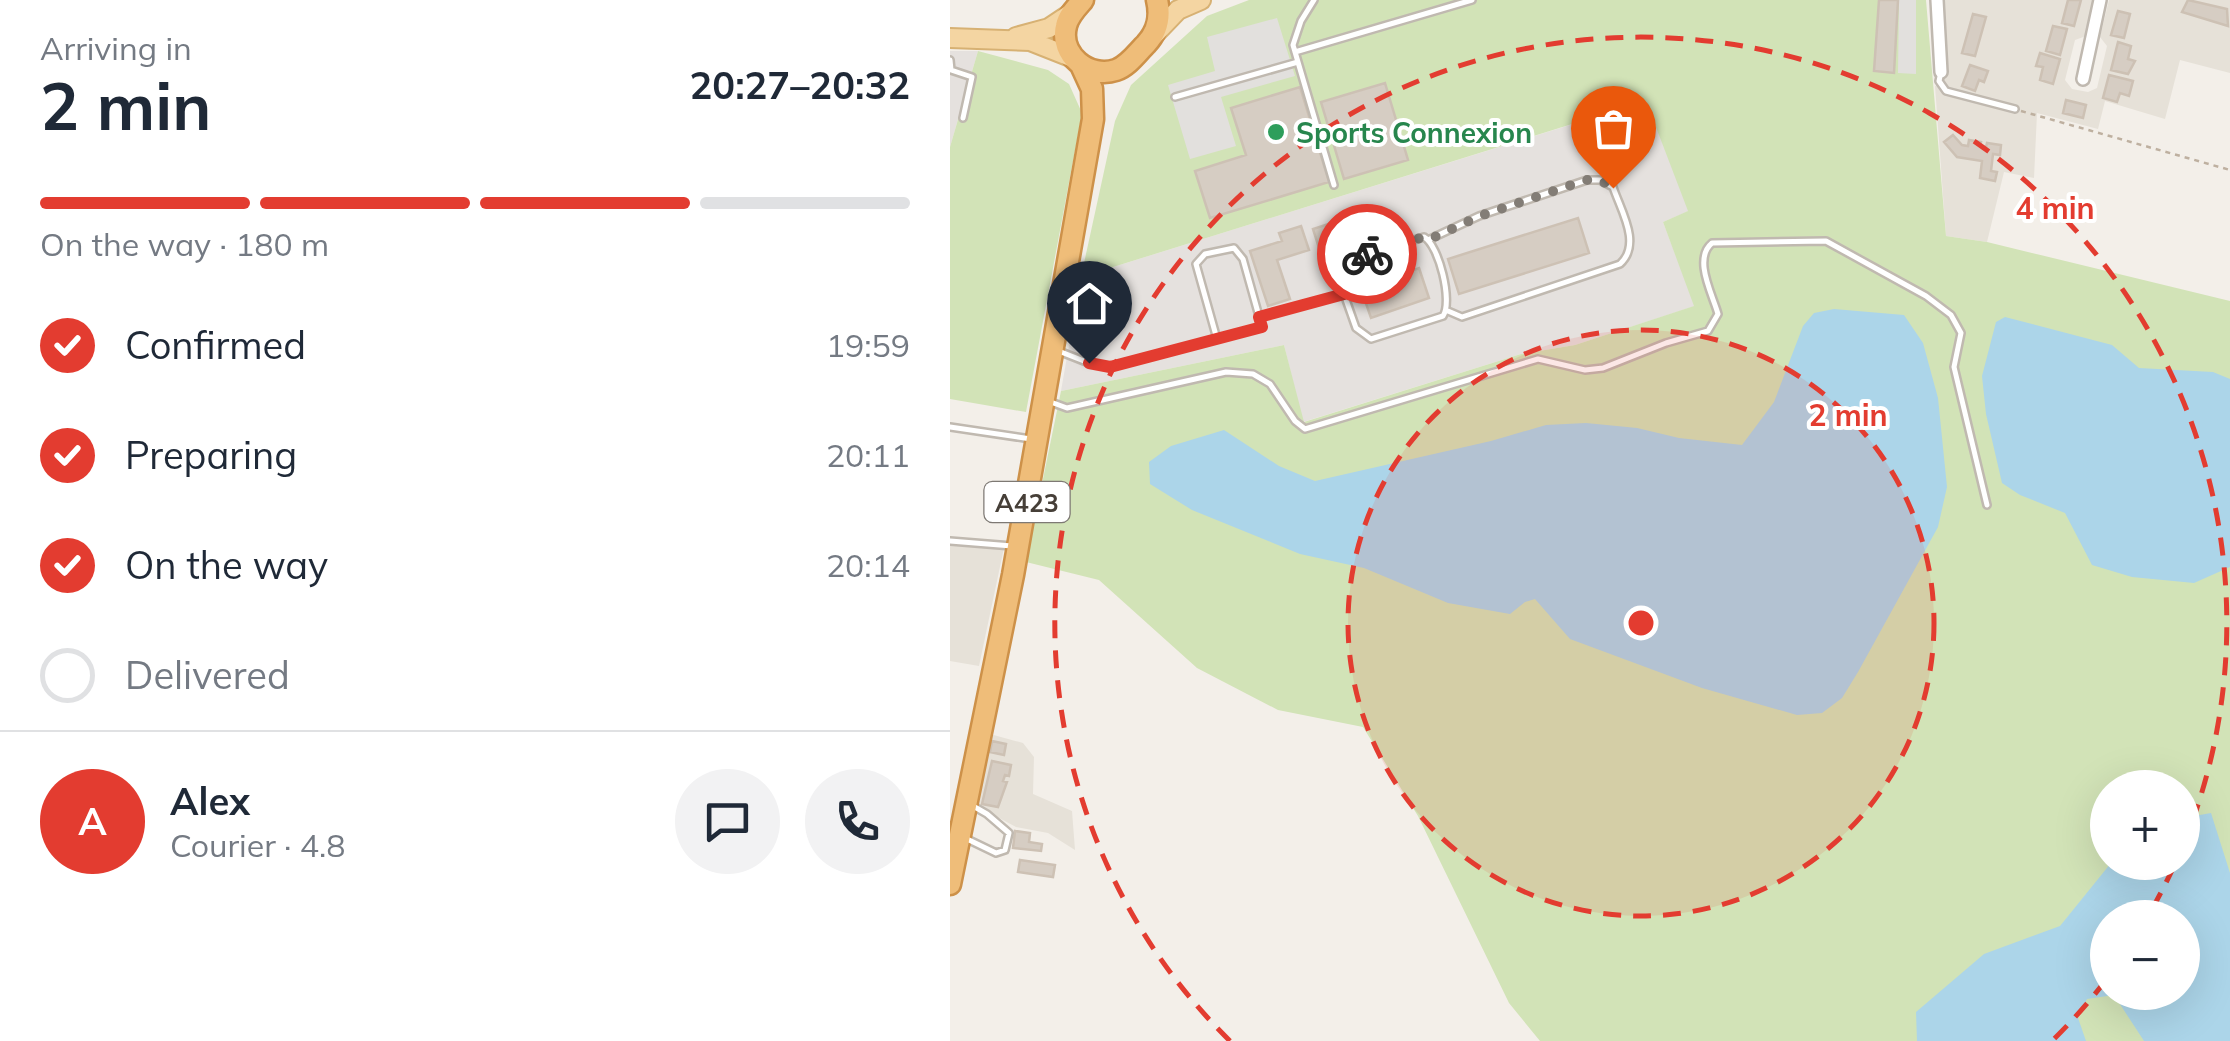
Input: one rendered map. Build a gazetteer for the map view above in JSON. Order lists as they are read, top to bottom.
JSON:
{
  "streets": {
    "highway": ["A423"]
  },
  "places": ["Sports Connexion"],
  "page": {
    "heading": ["2 min", "Arriving in", "20:27–20:32"],
    "panel": ["Alex", "Courier · 4.8"],
    "bar": "On the way · 180 m",
    "list": [
      ["Confirmed", "19:59"],
      ["Preparing", "20:11"],
      ["On the way", "20:14"],
      "Delivered"
    ],
    "round": "A",
    "map_buttons": ["+", "−"]
  },
  "rings": ["4 min", "2 min"]
}
